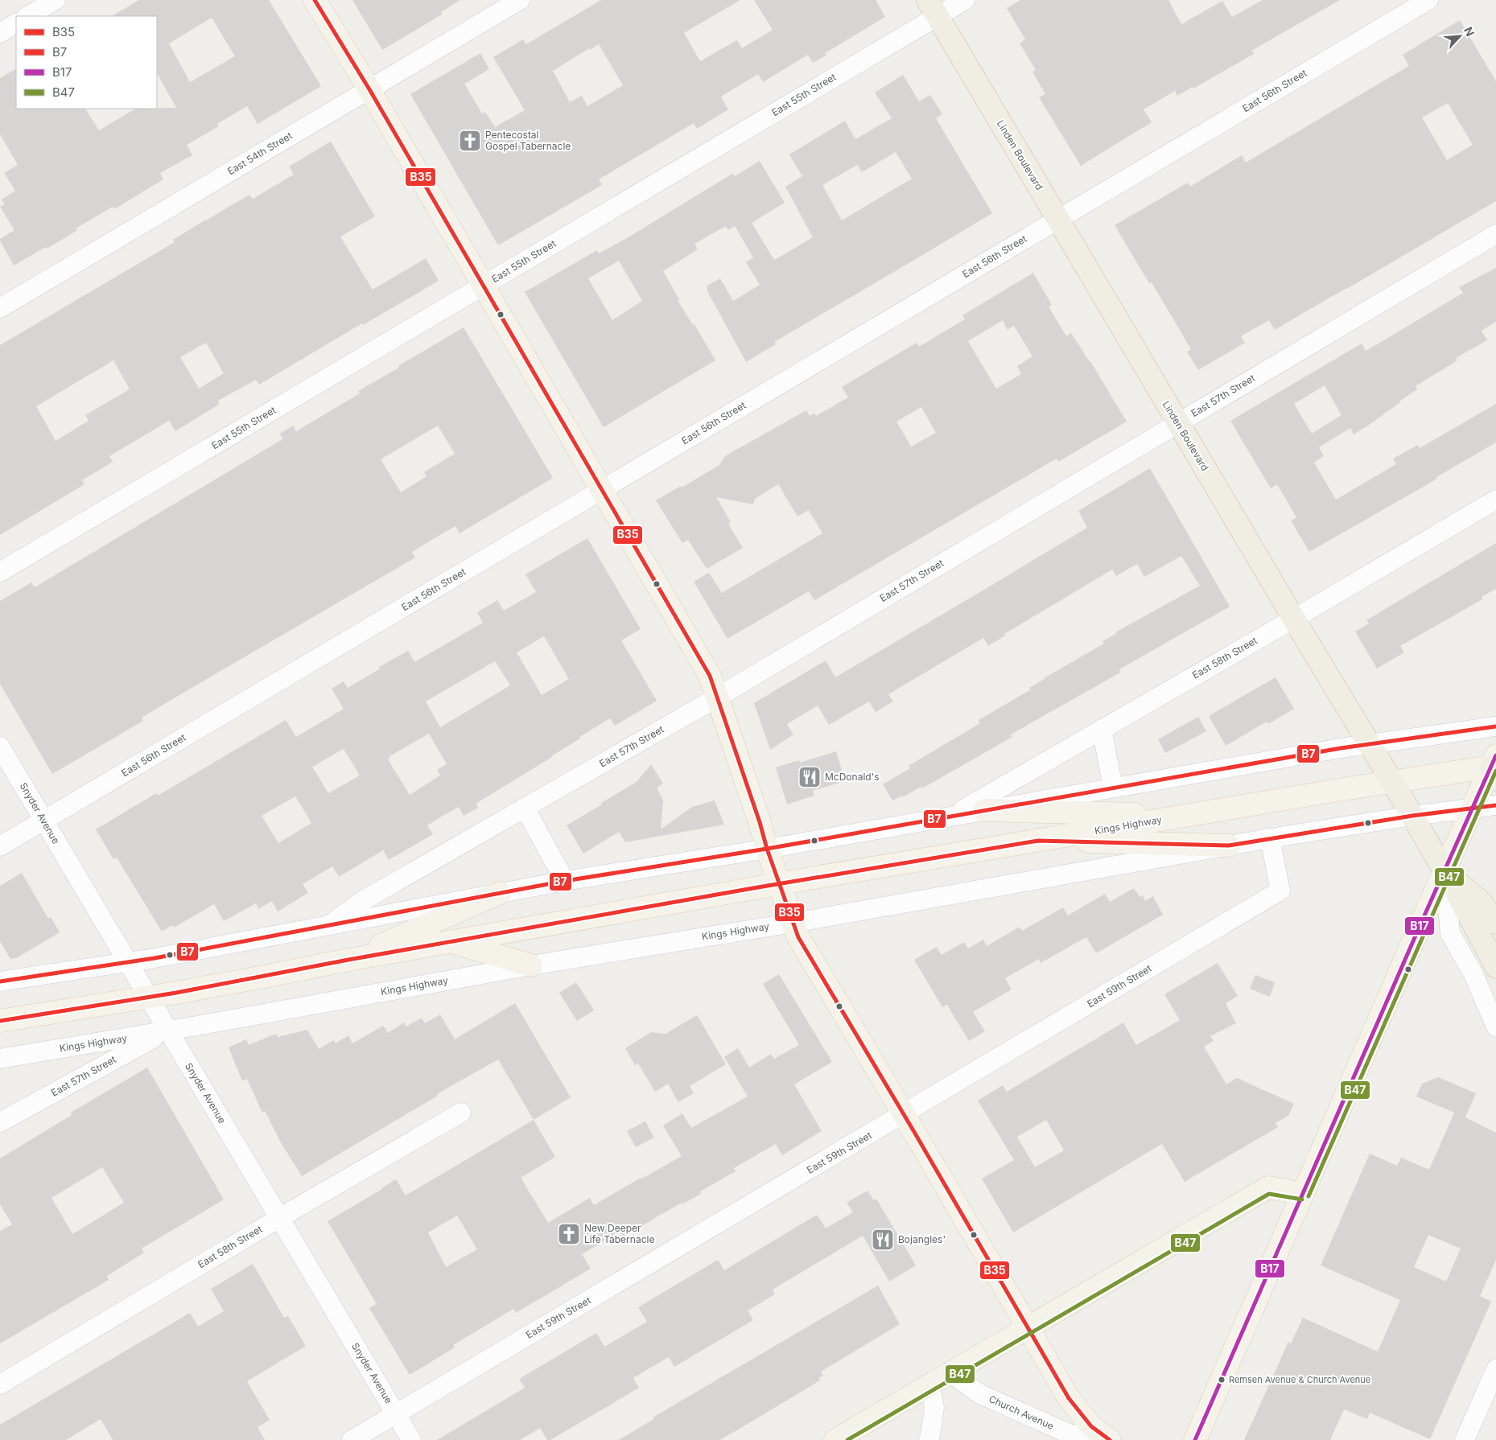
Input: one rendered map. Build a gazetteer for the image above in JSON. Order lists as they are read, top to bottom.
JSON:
{
  "streets": {
    "highway": ["Linden Boulevard"],
    "main road": ["Kings Highway"],
    "street": [
      "East 56th Street",
      "East 55th Street",
      "East 54th Street",
      "East 57th Street",
      "East 58th Street",
      "Snyder Avenue",
      "East 59th Street",
      "Church Avenue"
    ]
  },
  "crossings": [
    ["East 56th Street", "Linden Boulevard"],
    ["East 56th Street", "Snyder Avenue"],
    ["East 55th Street", "Linden Boulevard"],
    ["Linden Boulevard", "East 57th Street"],
    ["Linden Boulevard", "East 58th Street"],
    ["Linden Boulevard", "Kings Highway"],
    ["East 57th Street", "Snyder Avenue"],
    ["East 57th Street", "Kings Highway"],
    ["East 58th Street", "Snyder Avenue"],
    ["Snyder Avenue", "Kings Highway"],
    ["Snyder Avenue", "East 59th Street"],
    ["Kings Highway", "East 59th Street"]
  ],
  "places": {
    "church": ["Pentecostal Gospel Tabernacle", "New Deeper Life Tabernacle"],
    "restaurant": ["McDonald's", "Bojangles'"],
    "other": ["Remsen Avenue & Church Avenue"]
  },
  "lines": [
    "transit line B35",
    "transit line B7",
    "transit line B17",
    "transit line B47"
  ],
  "legend": [
    "B35",
    "B7",
    "B17",
    "B47"
  ],
  "north": "top right"
}
